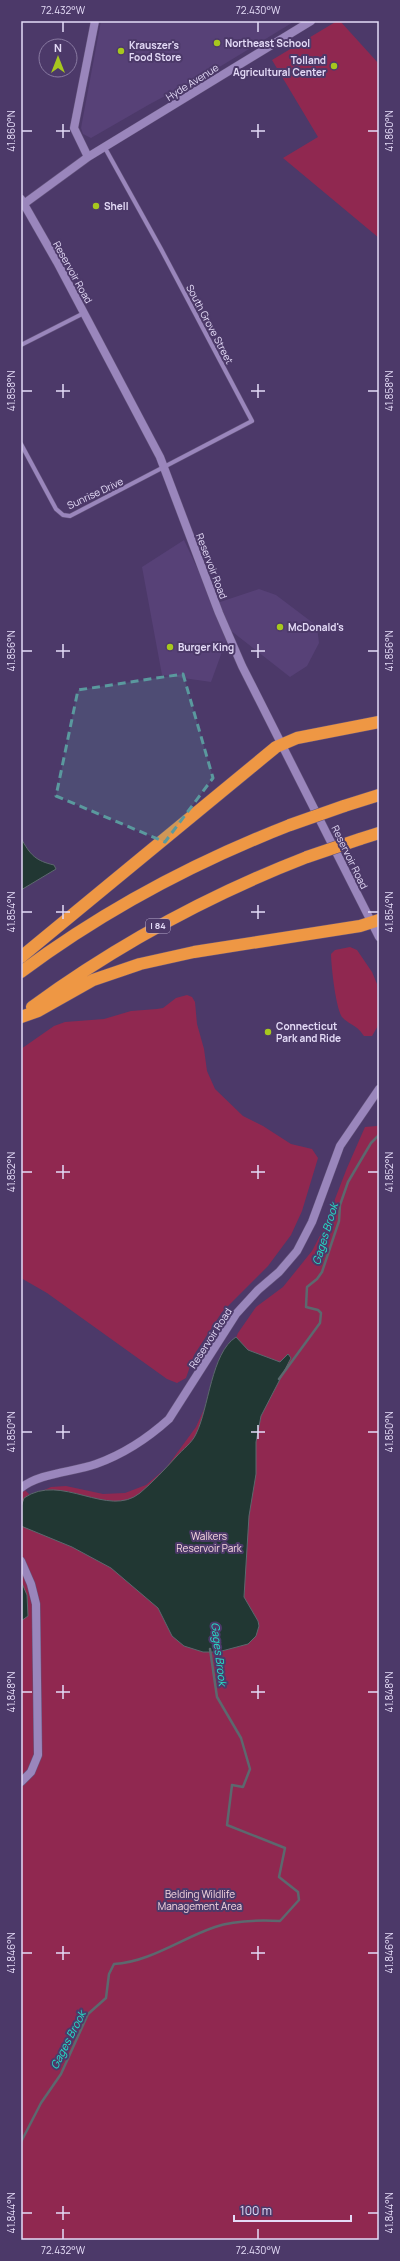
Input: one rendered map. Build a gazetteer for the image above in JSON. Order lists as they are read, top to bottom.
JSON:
{
  "streets": {
    "highway": ["I 84"],
    "main road": ["Hyde Avenue", "Reservoir Road"],
    "street": ["South Grove Street", "Sunrise Drive"]
  },
  "crossings": [
    ["Hyde Avenue", "Reservoir Road"],
    ["Hyde Avenue", "South Grove Street"],
    ["Reservoir Road", "South Grove Street"],
    ["Reservoir Road", "Sunrise Drive"],
    ["South Grove Street", "Sunrise Drive"]
  ],
  "water": ["Gages Brook"],
  "parks": ["Walkers Reservoir Park", "Belding Wildlife Management Area"],
  "places": [
    "Northeast School",
    "Krauszer's Food Store",
    "Tolland Agricultural Center",
    "Shell",
    "McDonald's",
    "Burger King",
    "Connecticut Park and Ride"
  ],
  "scale_bar": "100 m",
  "north": "top",
  "coordinates": [
    "72.432°W",
    "72.430°W",
    "41.860°N",
    "41.858°N",
    "41.856°N",
    "41.854°N",
    "41.852°N",
    "41.850°N",
    "41.848°N",
    "41.846°N",
    "41.844°N"
  ]
}
